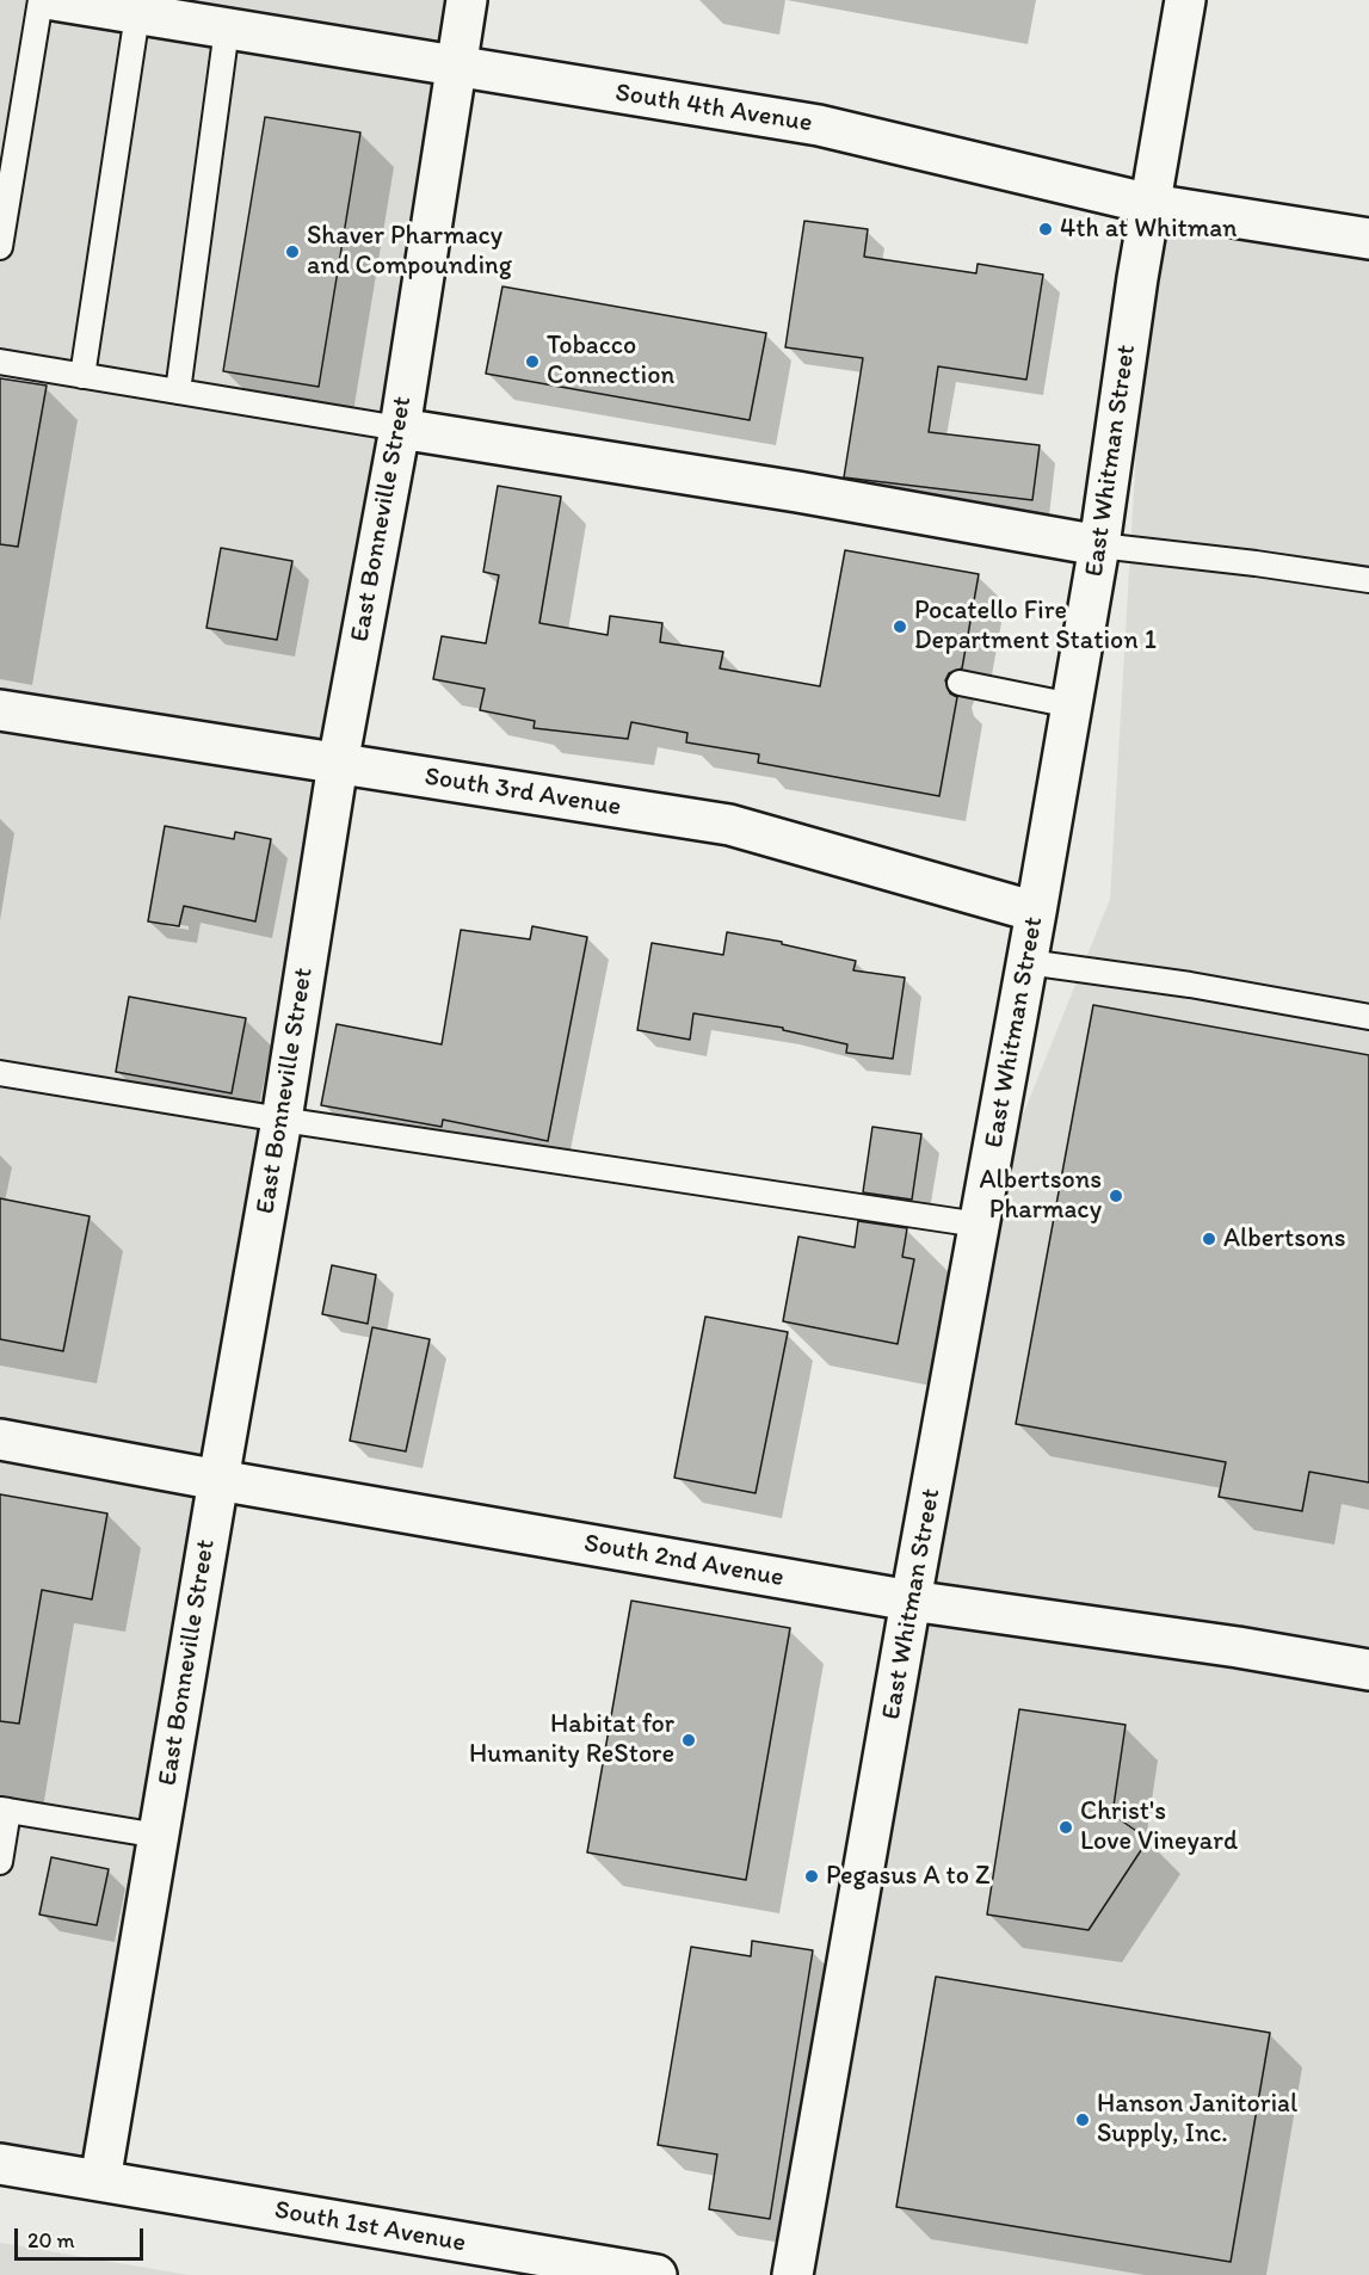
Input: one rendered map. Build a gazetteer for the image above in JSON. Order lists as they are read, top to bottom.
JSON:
{
  "streets": {
    "street": [
      "South 4th Avenue",
      "East Whitman Street",
      "East Bonneville Street",
      "South 3rd Avenue",
      "South 2nd Avenue",
      "South 1st Avenue"
    ]
  },
  "crossings": [
    ["South 4th Avenue", "East Whitman Street"],
    ["South 4th Avenue", "East Bonneville Street"],
    ["East Whitman Street", "South 3rd Avenue"],
    ["East Whitman Street", "South 2nd Avenue"],
    ["East Bonneville Street", "South 3rd Avenue"],
    ["East Bonneville Street", "South 2nd Avenue"],
    ["East Bonneville Street", "South 1st Avenue"]
  ],
  "places": [
    "4th at Whitman",
    "Shaver Pharmacy and Compounding",
    "Tobacco Connection",
    "Pocatello Fire Department Station 1",
    "Albertsons Pharmacy",
    "Albertsons",
    "Habitat for Humanity ReStore",
    "Christ's Love Vineyard",
    "Pegasus A to Z",
    "Hanson Janitorial Supply, Inc."
  ],
  "scale_bar": "20 m"
}
